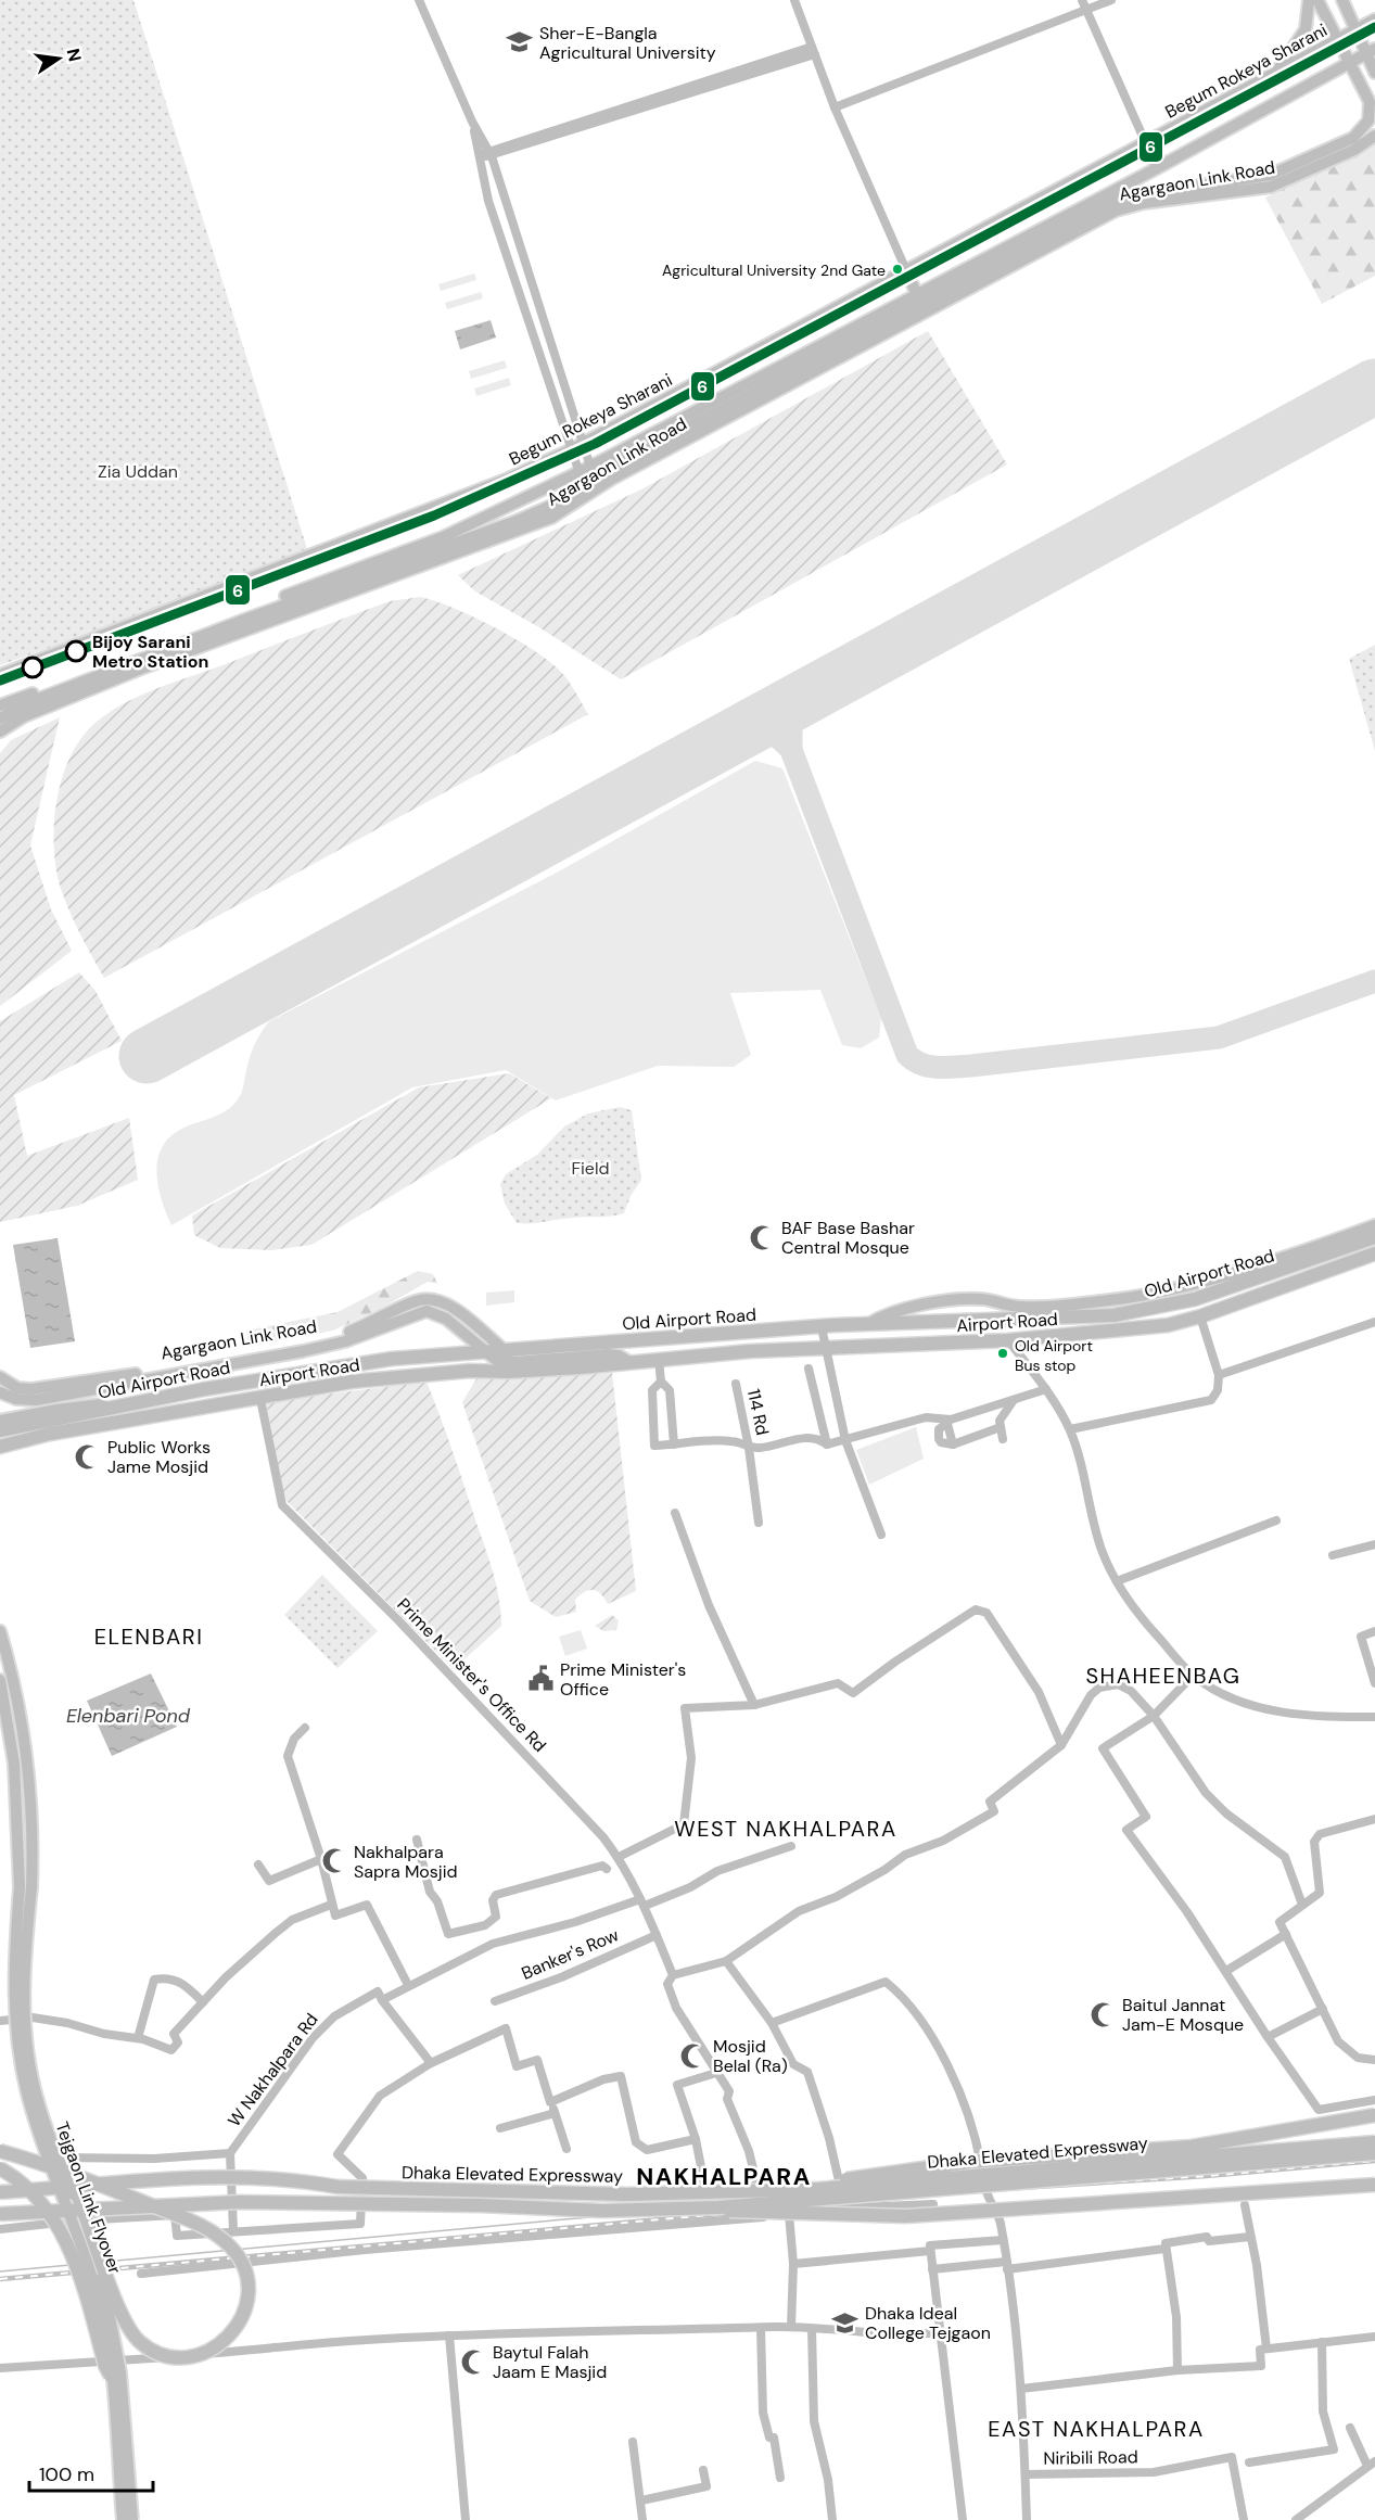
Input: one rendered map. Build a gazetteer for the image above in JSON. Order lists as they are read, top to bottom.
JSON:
{
  "streets": {
    "highway": ["Old Airport Road", "Airport Road", "Dhaka Elevated Expressway"],
    "main road": ["Begum Rokeya Sharani", "Agargaon Link Road", "Tejgaon Link Flyover"],
    "street": [
      "114 Rd",
      "Prime Minister's Office Rd",
      "Banker's Row",
      "W Nakhalpara Rd",
      "Niribili Road"
    ]
  },
  "crossings": [
    ["Agargaon Link Road", "Old Airport Road"],
    ["Agargaon Link Road", "Airport Road"],
    ["Old Airport Road", "Airport Road"],
    ["Airport Road", "Prime Minister's Office Rd"],
    ["Prime Minister's Office Rd", "Banker's Row"],
    ["Prime Minister's Office Rd", "W Nakhalpara Rd"],
    ["W Nakhalpara Rd", "Tejgaon Link Flyover"]
  ],
  "districts": [
    "ELENBARI",
    "SHAHEENBAG",
    "WEST NAKHALPARA",
    "NAKHALPARA",
    "EAST NAKHALPARA"
  ],
  "water": ["Elenbari Pond"],
  "parks": ["Zia Uddan", "Field"],
  "places": {
    "school or university": ["Sher-E-Bangla Agricultural University", "Dhaka Ideal College Tejgaon"],
    "other": ["Agricultural University 2nd Gate", "Bijoy Sarani Metro Station", "Old Airport Bus stop"],
    "mosque": [
      "BAF Base Bashar Central Mosque",
      "Public Works Jame Mosjid",
      "Nakhalpara Sapra Mosjid",
      "Baitul Jannat Jam-E Mosque",
      "Mosjid Belal (Ra)",
      "Baytul Falah Jaam E Masjid"
    ],
    "public building": ["Prime Minister's Office"]
  },
  "lines": ["transit line 6"],
  "scale_bar": "100 m",
  "north": "right"
}
